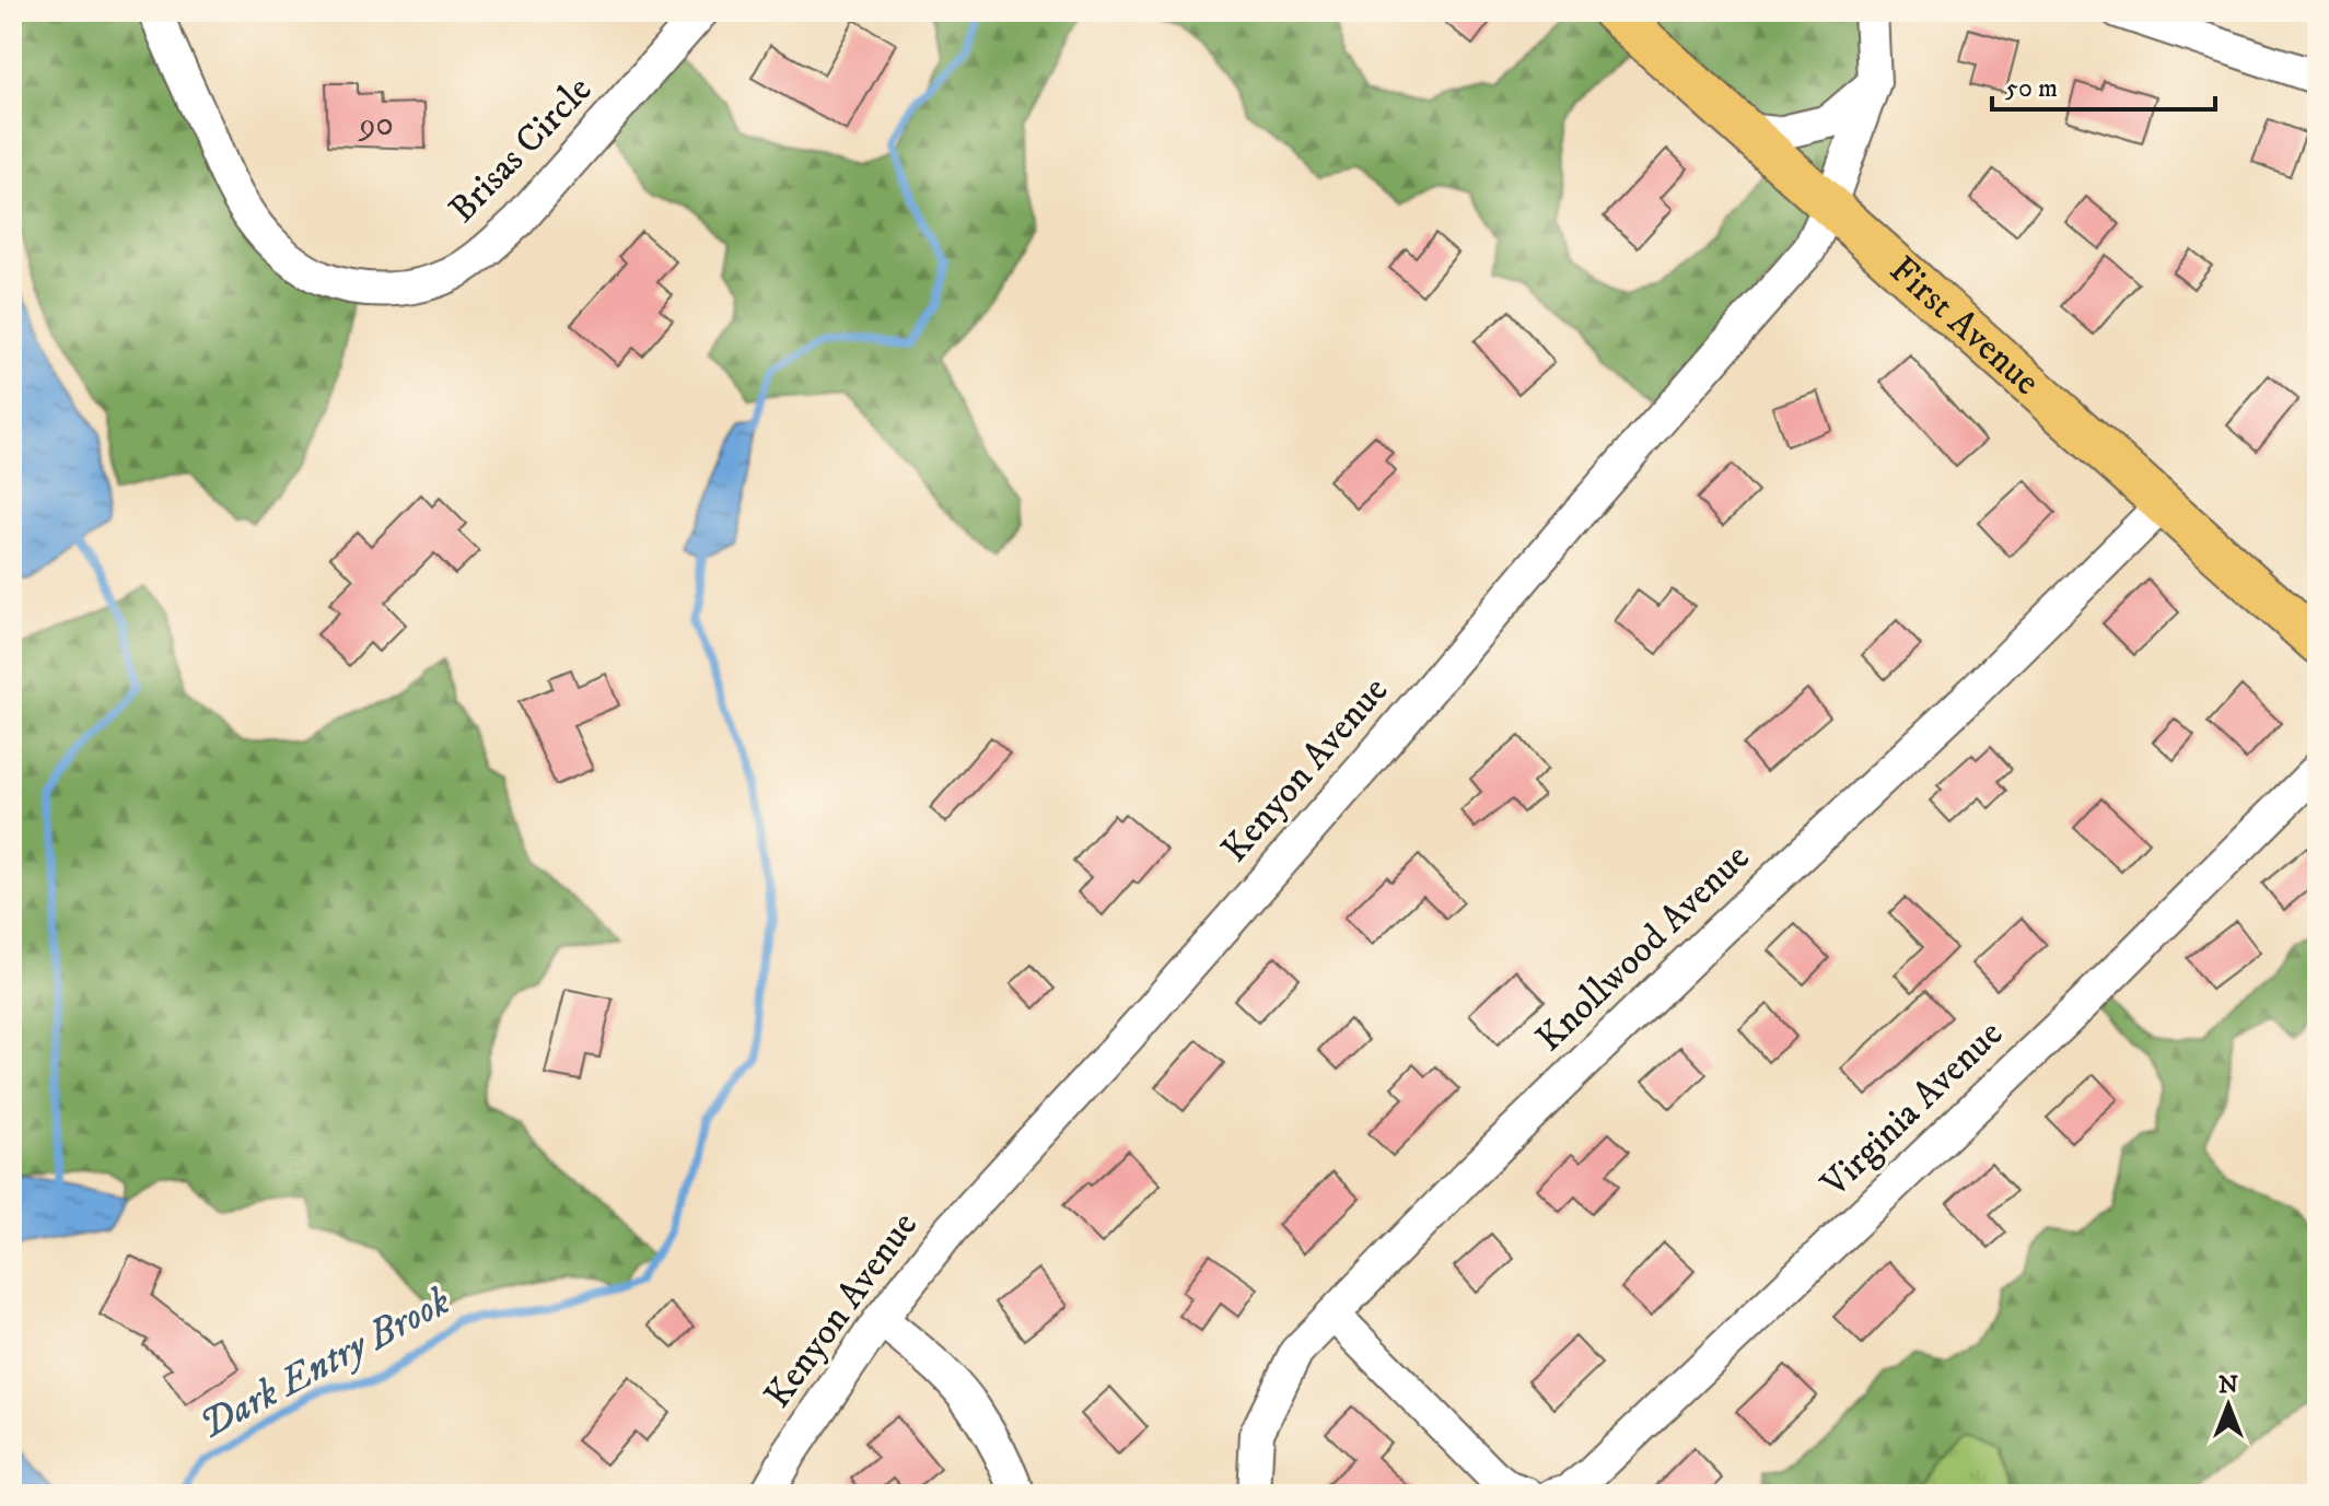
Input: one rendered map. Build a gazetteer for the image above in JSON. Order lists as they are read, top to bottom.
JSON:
{
  "streets": {
    "main road": ["First Avenue"],
    "street": [
      "Brisas Circle",
      "Kenyon Avenue",
      "Knollwood Avenue",
      "Virginia Avenue"
    ]
  },
  "crossings": [
    ["First Avenue", "Kenyon Avenue"],
    ["First Avenue", "Knollwood Avenue"]
  ],
  "water": ["Dark Entry Brook"],
  "house_numbers": ["90"],
  "scale_bar": "50 m",
  "north": "top"
}
